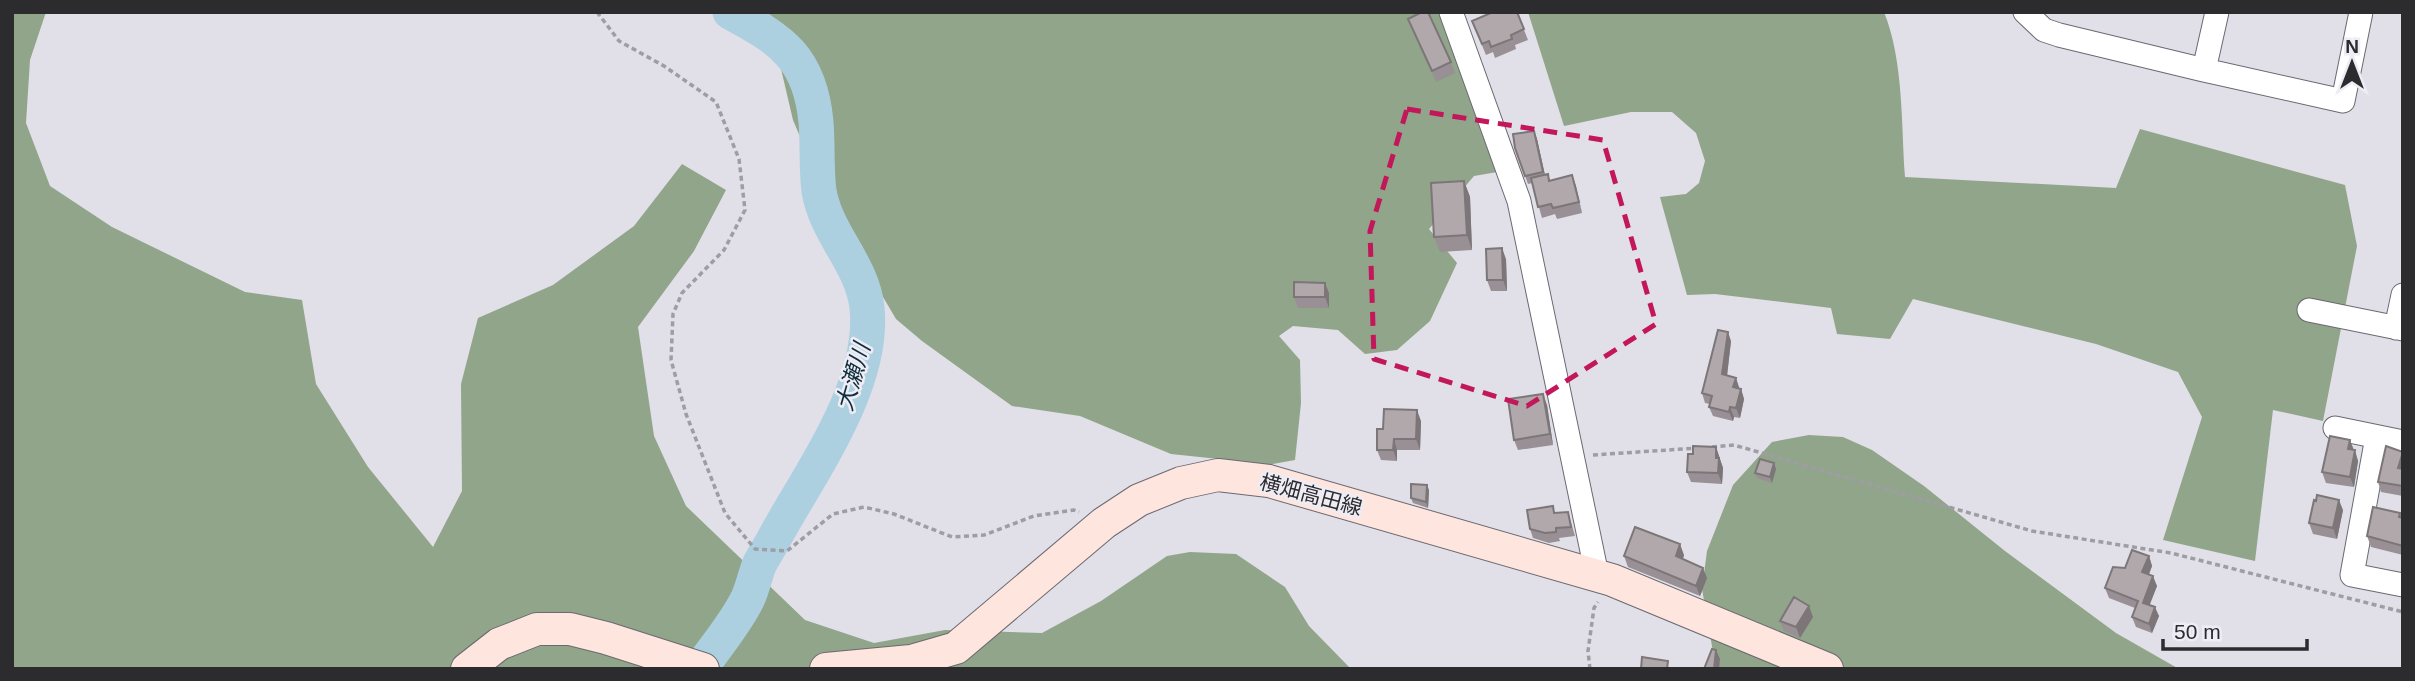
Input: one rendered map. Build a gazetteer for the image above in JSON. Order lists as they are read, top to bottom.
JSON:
{
  "streets": {
    "main road": ["横畑高田線"]
  },
  "water": ["大瀬川"],
  "scale_bar": "50 m",
  "north": "top"
}
